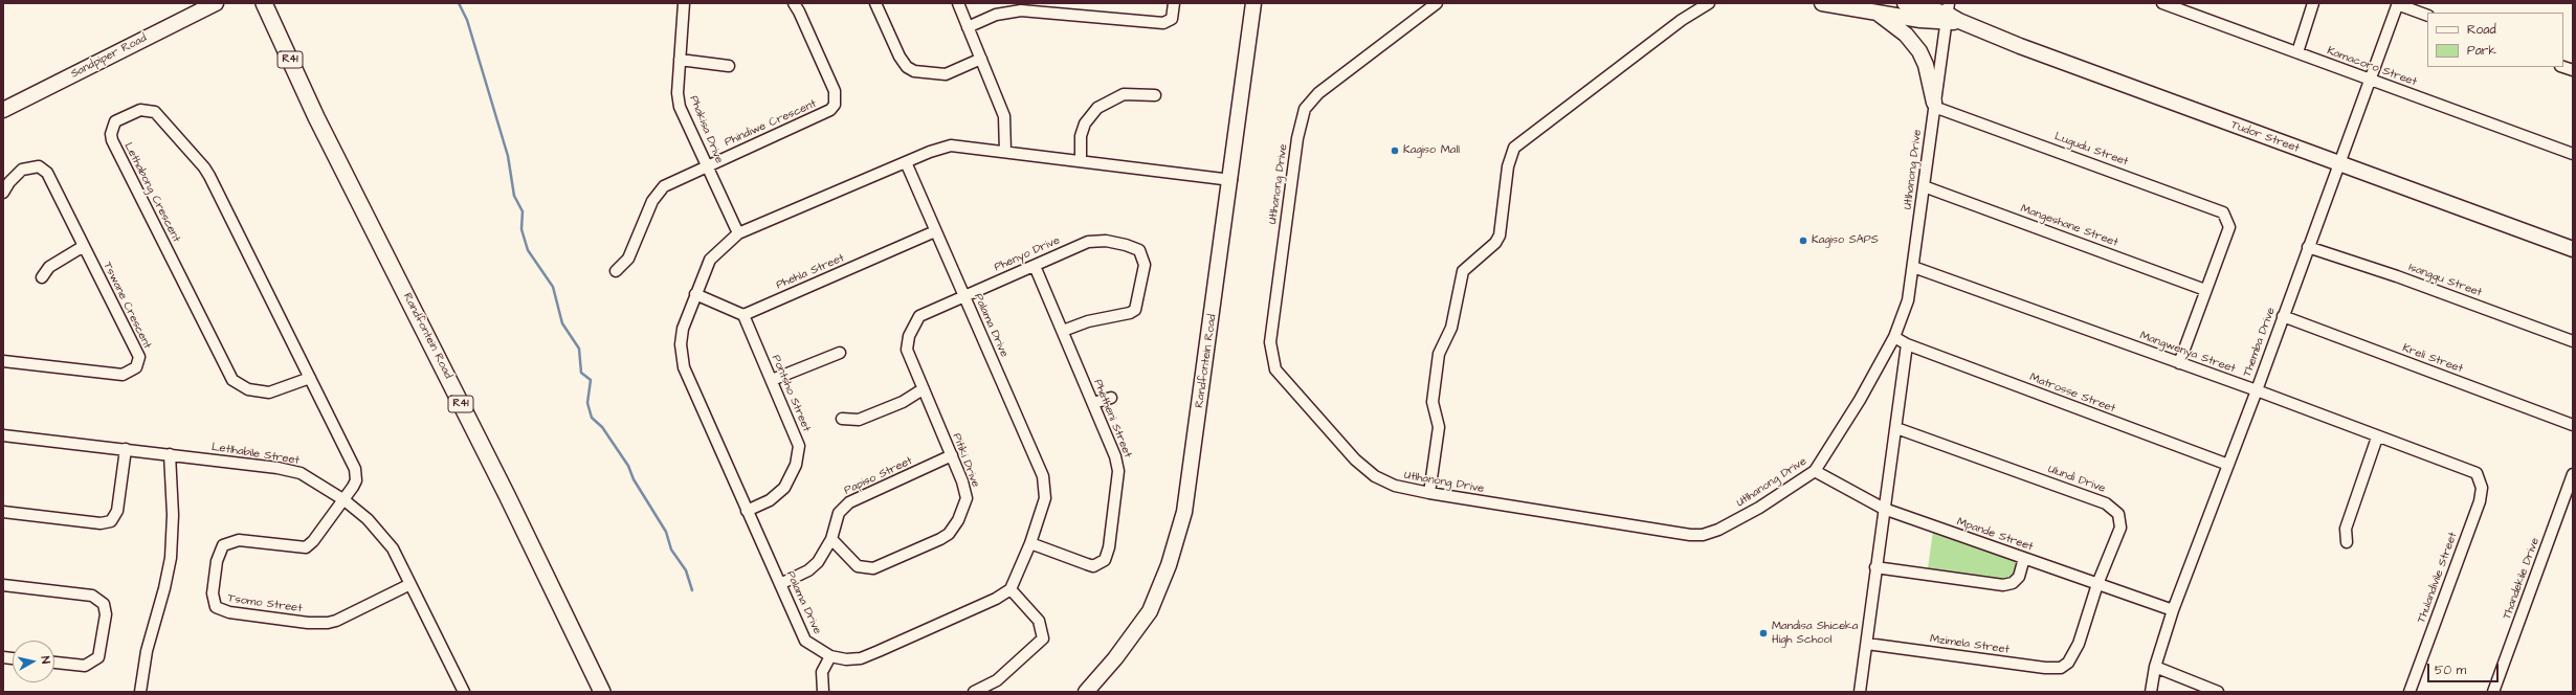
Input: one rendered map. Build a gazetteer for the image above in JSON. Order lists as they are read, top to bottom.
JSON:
{
  "streets": {
    "main road": ["R41", "Randfontein Road"],
    "street": [
      "Sandpiper Road",
      "Kamacoro Street",
      "Phindiwe Crescent",
      "Phakisa Drive",
      "Tudor Street",
      "Lugudu Street",
      "Utlhanong Drive",
      "Lethabong Crescent",
      "Mangeshane Street",
      "Phenyo Drive",
      "Phehla Street",
      "Isangqu Street",
      "Tswane Crescent",
      "Palama Drive",
      "Themba Drive",
      "Mangwenya Street",
      "Kreli Street",
      "Pontsho Street",
      "Matrosse Street",
      "Phetheni Street",
      "Letlhabile Street",
      "Pitiki Drive",
      "Papiso Street",
      "Ulundi Drive",
      "Mpande Street",
      "Thulandivile Street",
      "Thandekile Drive",
      "Tsomo Street",
      "Mzimela Street"
    ]
  },
  "crossings": [
    ["Kamacoro Street", "Themba Drive"],
    ["Phindiwe Crescent", "Phakisa Drive"],
    ["Phakisa Drive", "Palama Drive"],
    ["Tudor Street", "Utlhanong Drive"],
    ["Tudor Street", "Themba Drive"],
    ["Lugudu Street", "Utlhanong Drive"],
    ["Lugudu Street", "Mangeshane Street"],
    ["Utlhanong Drive", "Mangeshane Street"],
    ["Utlhanong Drive", "Mangwenya Street"],
    ["Utlhanong Drive", "Mpande Street"],
    ["Lethabong Crescent", "Letlhabile Street"],
    ["Lethabong Crescent", "Tsomo Street"],
    ["Phenyo Drive", "Palama Drive"],
    ["Phenyo Drive", "Phetheni Street"],
    ["Phenyo Drive", "Pitiki Drive"],
    ["Phehla Street", "Palama Drive"],
    ["Phehla Street", "Pontsho Street"],
    ["Isangqu Street", "Themba Drive"],
    ["Palama Drive", "Randfontein Road"],
    ["Palama Drive", "Pontsho Street"],
    ["Palama Drive", "Phetheni Street"],
    ["Palama Drive", "Papiso Street"],
    ["Themba Drive", "Mangwenya Street"],
    ["Themba Drive", "Kreli Street"],
    ["Themba Drive", "Matrosse Street"],
    ["Themba Drive", "Mpande Street"],
    ["Mangwenya Street", "Thulandivile Street"],
    ["Letlhabile Street", "Tsomo Street"],
    ["Pitiki Drive", "Papiso Street"],
    ["Ulundi Drive", "Mpande Street"],
    ["Ulundi Drive", "Mzimela Street"]
  ],
  "places": ["Kagiso Mall", "Kagiso SAPS", "Mandisa Shiceka High School"],
  "legend": ["Road", "Park"],
  "scale_bar": "50 m",
  "north": "right"
}
